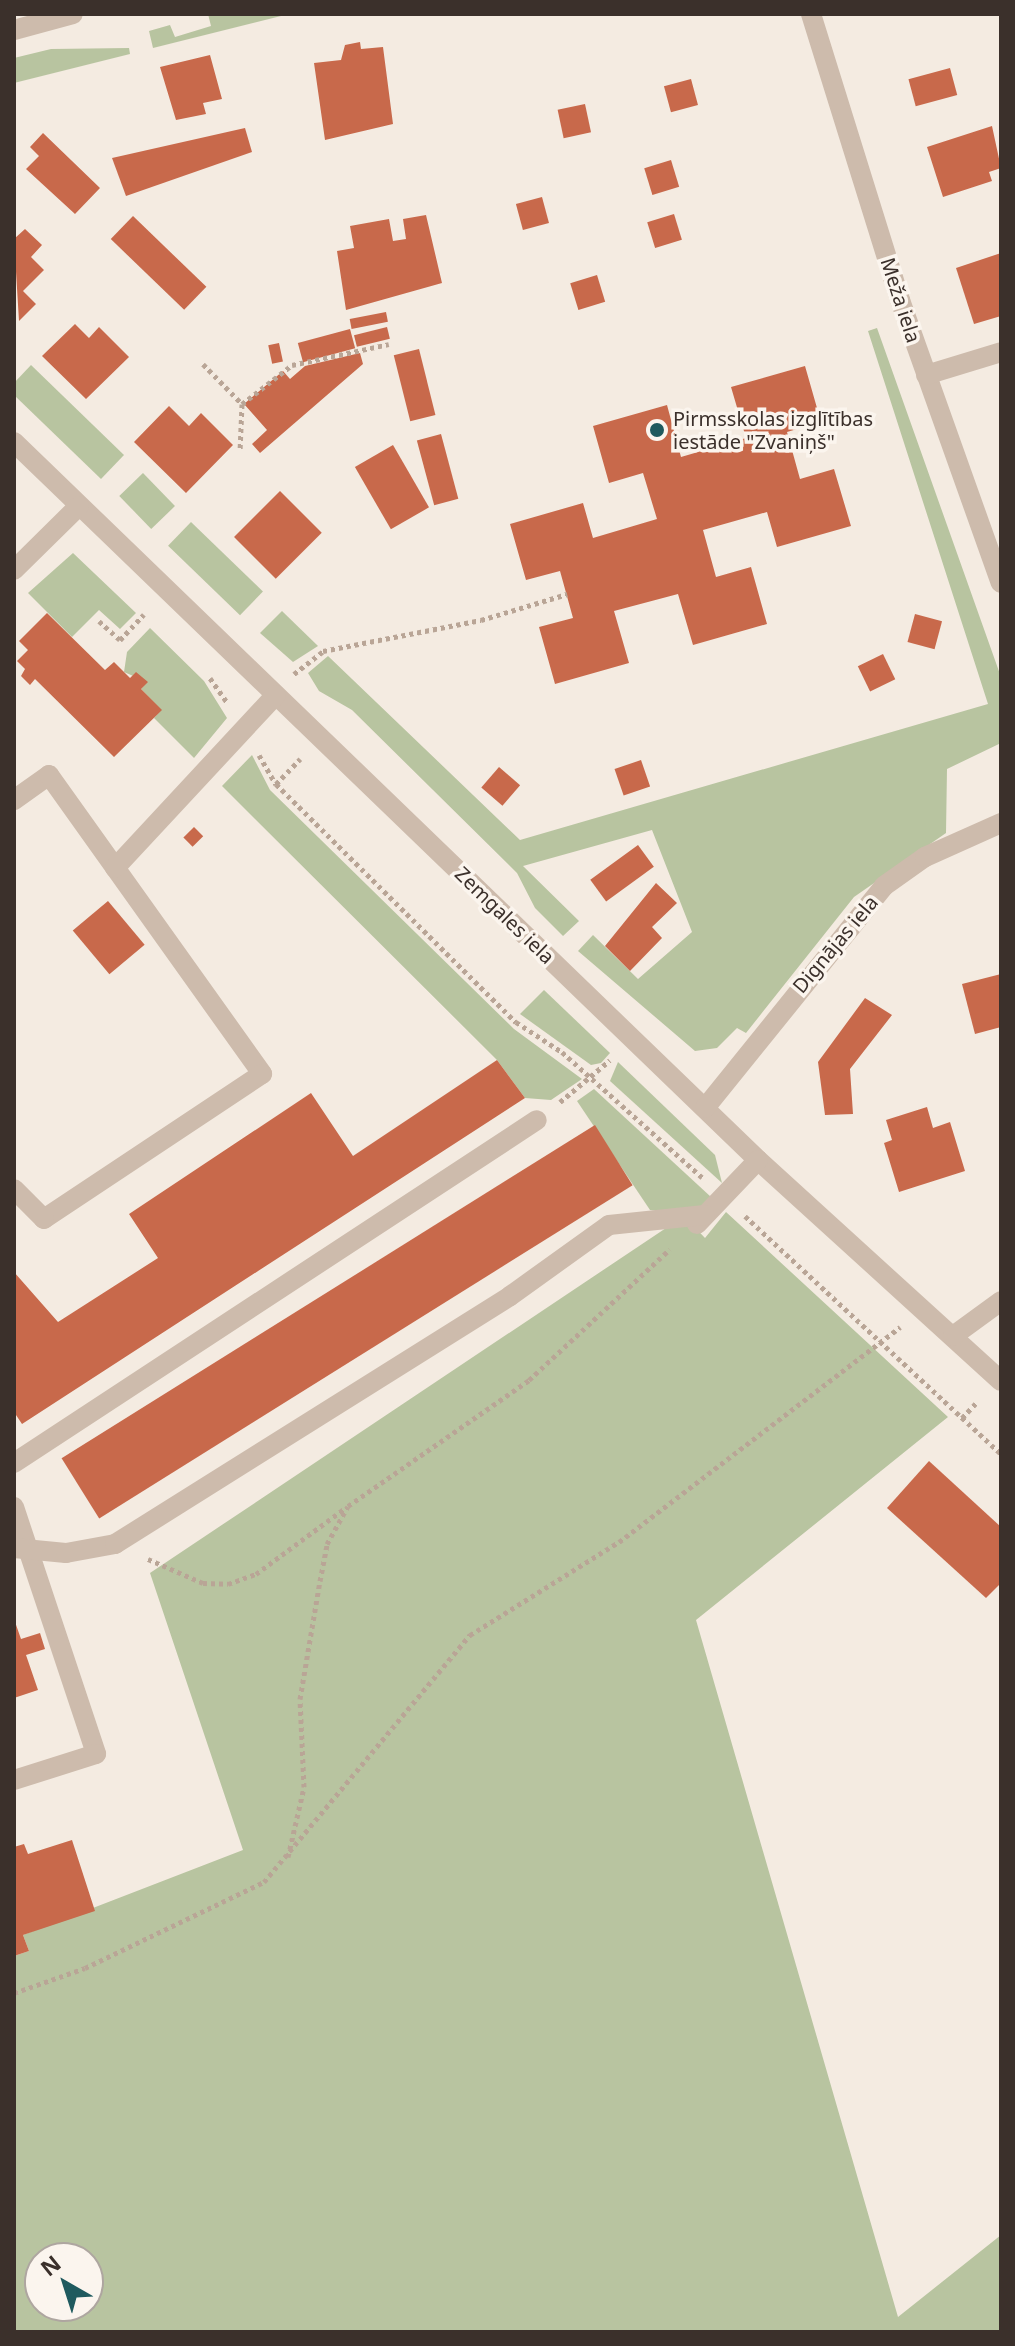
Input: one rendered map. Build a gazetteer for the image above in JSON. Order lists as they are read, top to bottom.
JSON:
{
  "streets": {
    "street": ["Meža iela", "Zemgales iela", "Dignājas iela"]
  },
  "crossings": [
    ["Zemgales iela", "Dignājas iela"]
  ],
  "places": ["Pirmsskolas izglītības iestāde \"Zvaniņš\""],
  "north": "top left"
}
